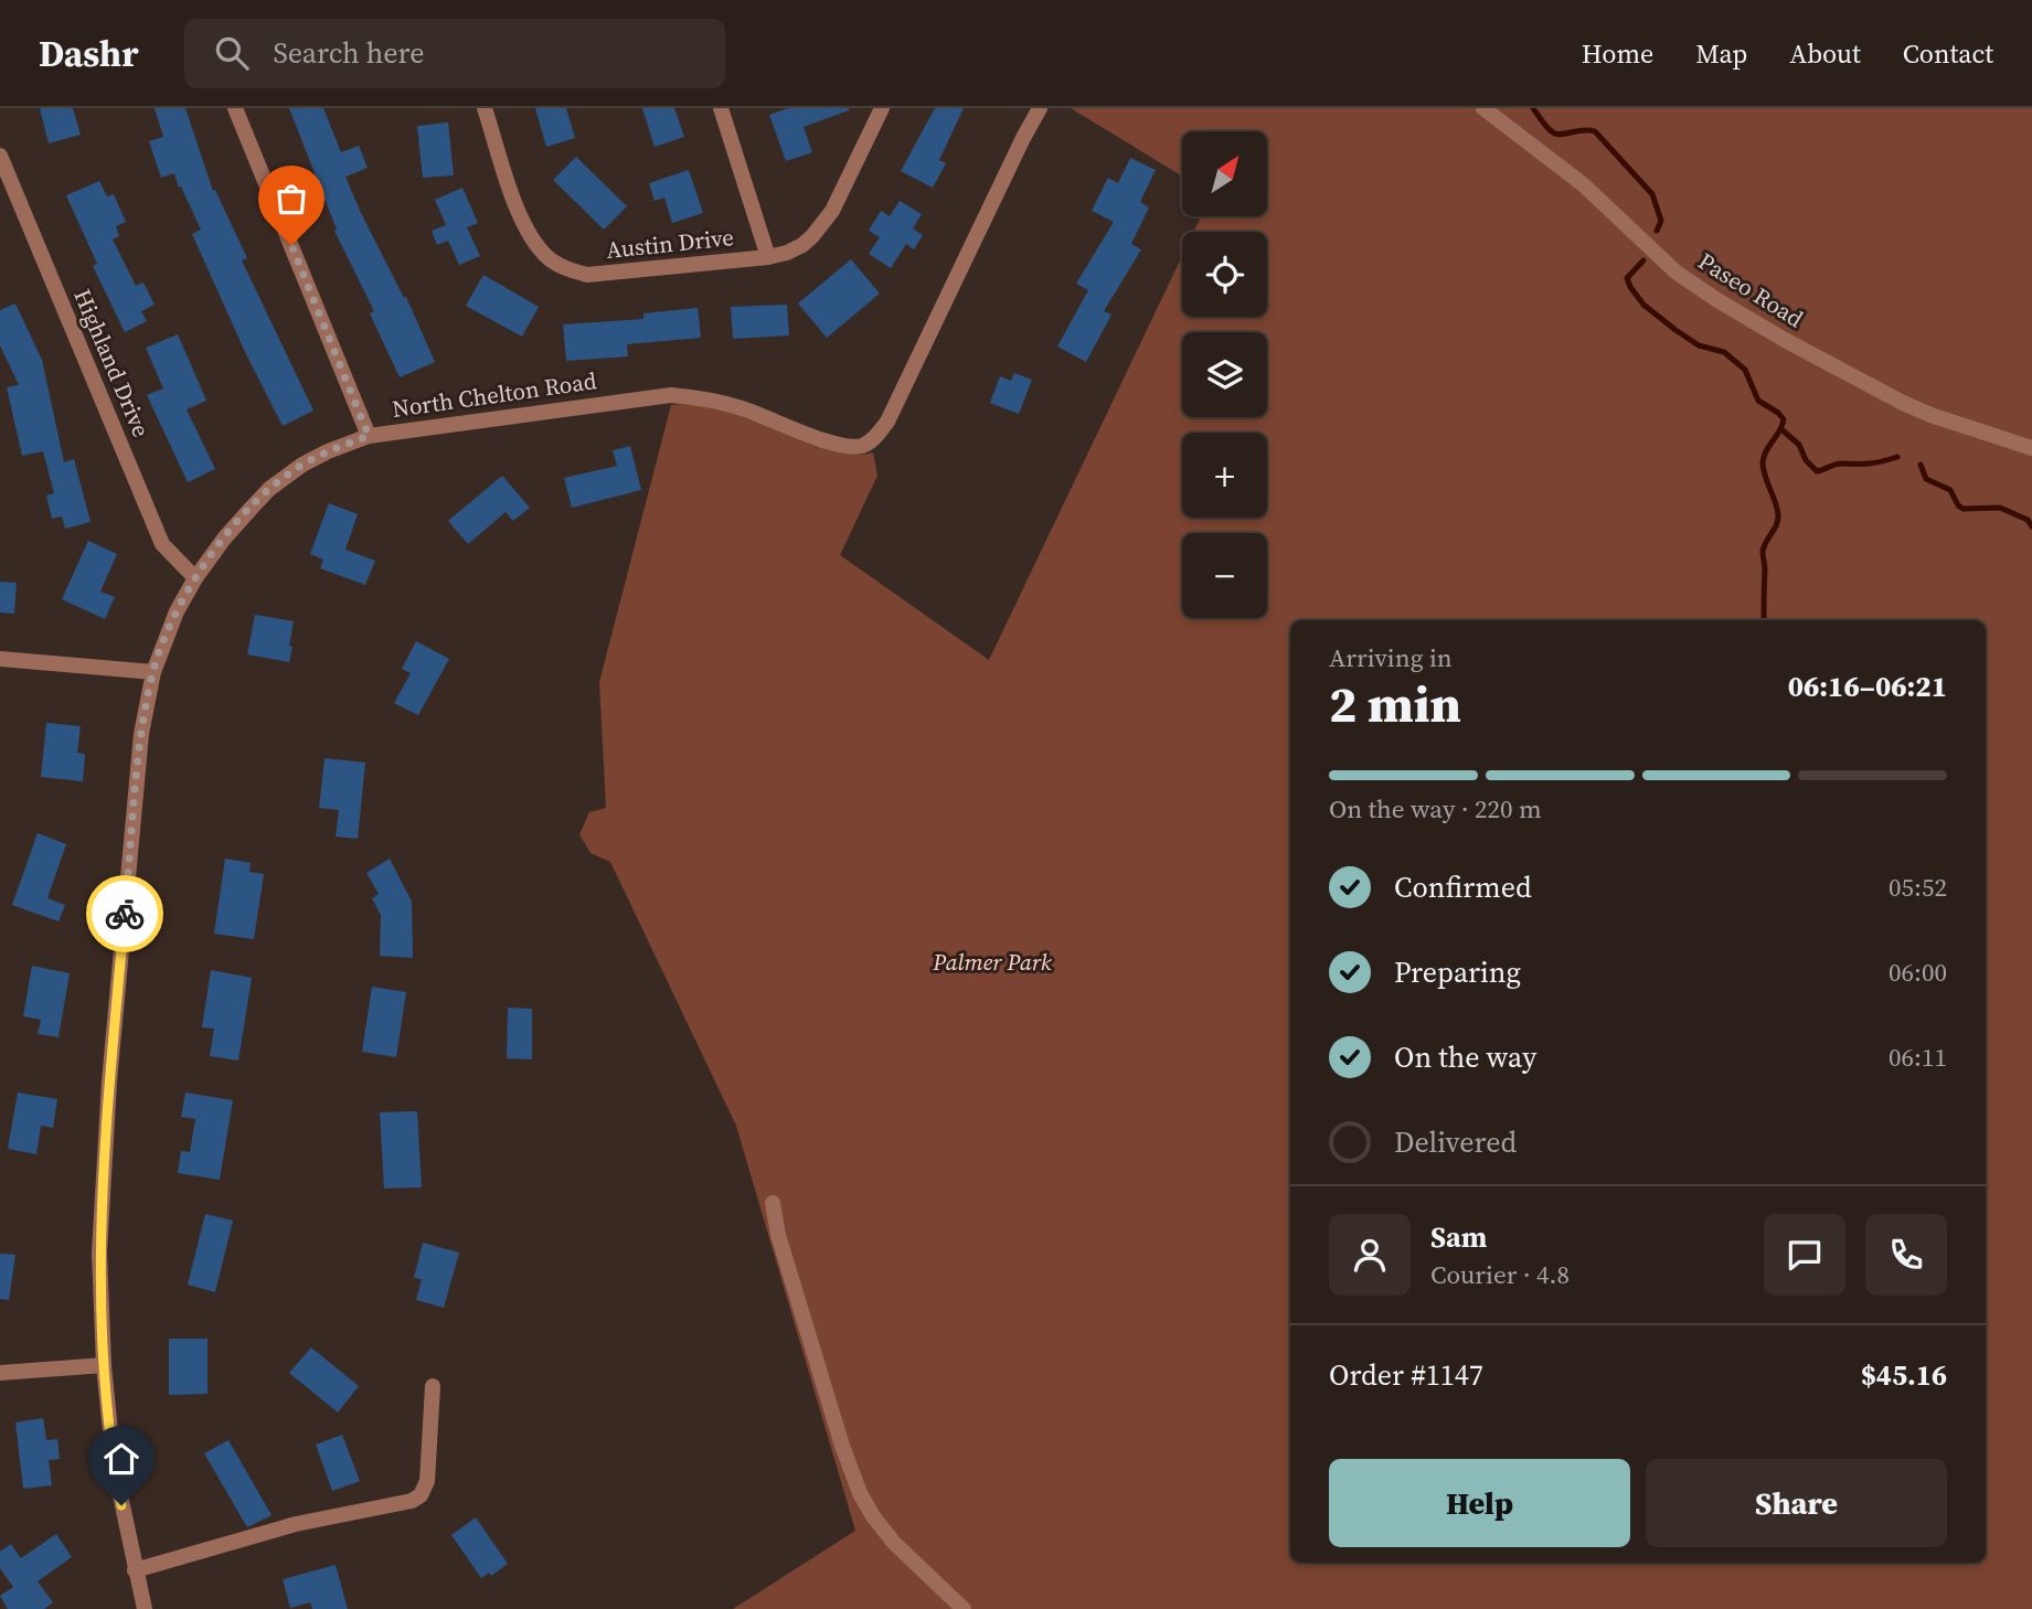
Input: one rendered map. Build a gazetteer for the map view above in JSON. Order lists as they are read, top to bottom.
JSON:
{
  "streets": {
    "street": [
      "Austin Drive",
      "Paseo Road",
      "Highland Drive",
      "North Chelton Road"
    ]
  },
  "crossings": [
    ["Highland Drive", "North Chelton Road"]
  ],
  "parks": ["Palmer Park"],
  "north": "top right",
  "page": {
    "header": "Dashr",
    "search": "Search here",
    "nav": [
      "Home",
      "Map",
      "About",
      "Contact"
    ],
    "map_buttons": ["+", "−"],
    "heading": ["2 min", "Arriving in", "06:16–06:21"],
    "panel": [
      "Sam",
      "Courier · 4.8",
      "Order #1147",
      "$45.16"
    ],
    "bar": "On the way · 220 m",
    "list": [
      ["Confirmed", "05:52"],
      ["Preparing", "06:00"],
      ["On the way", "06:11"],
      "Delivered"
    ],
    "buttons": ["Help", "Share"]
  }
}
